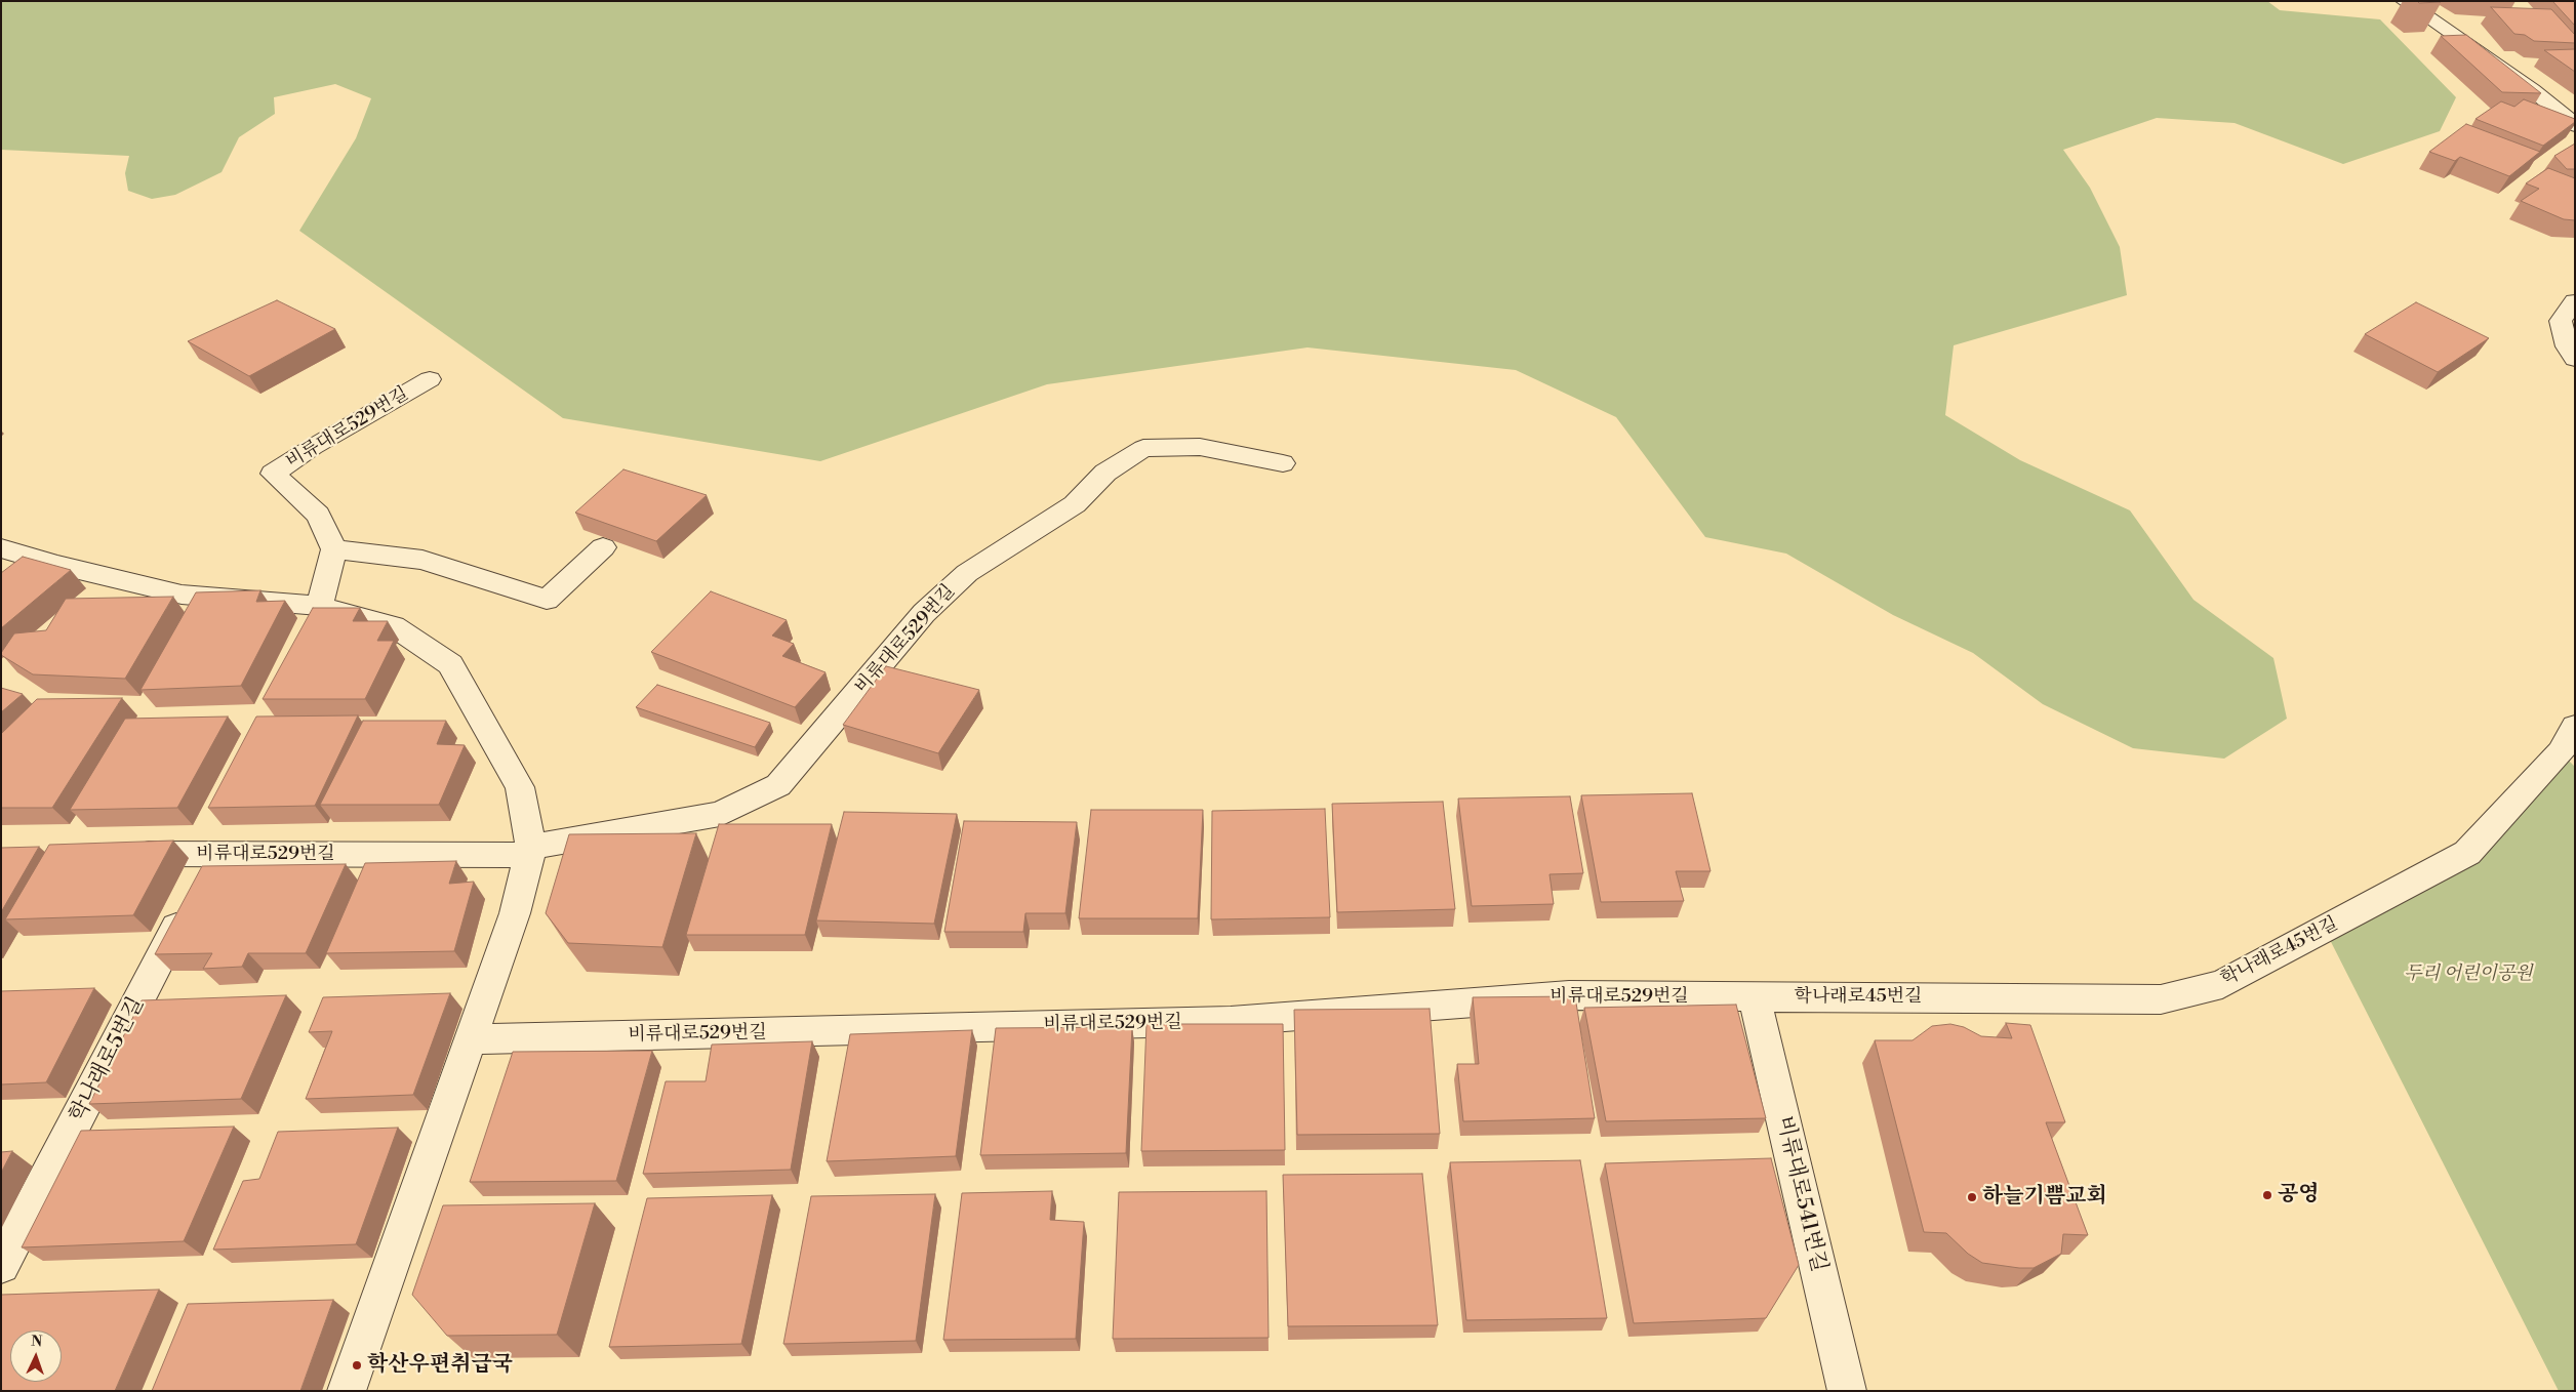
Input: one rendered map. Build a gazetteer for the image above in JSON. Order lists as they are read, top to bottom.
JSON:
{
  "streets": {
    "street": [
      "비류대로529번길",
      "학나래로45번길",
      "학나래로5번길",
      "비류대로541번길"
    ]
  },
  "crossings": [
    ["비류대로529번길", "학나래로45번길"],
    ["비류대로529번길", "학나래로5번길"],
    ["비류대로529번길", "비류대로541번길"],
    ["학나래로45번길", "비류대로541번길"]
  ],
  "parks": ["두리 어린이공원"],
  "places": ["공영", "하늘기쁨교회", "학산우편취급국"],
  "north": "top"
}
